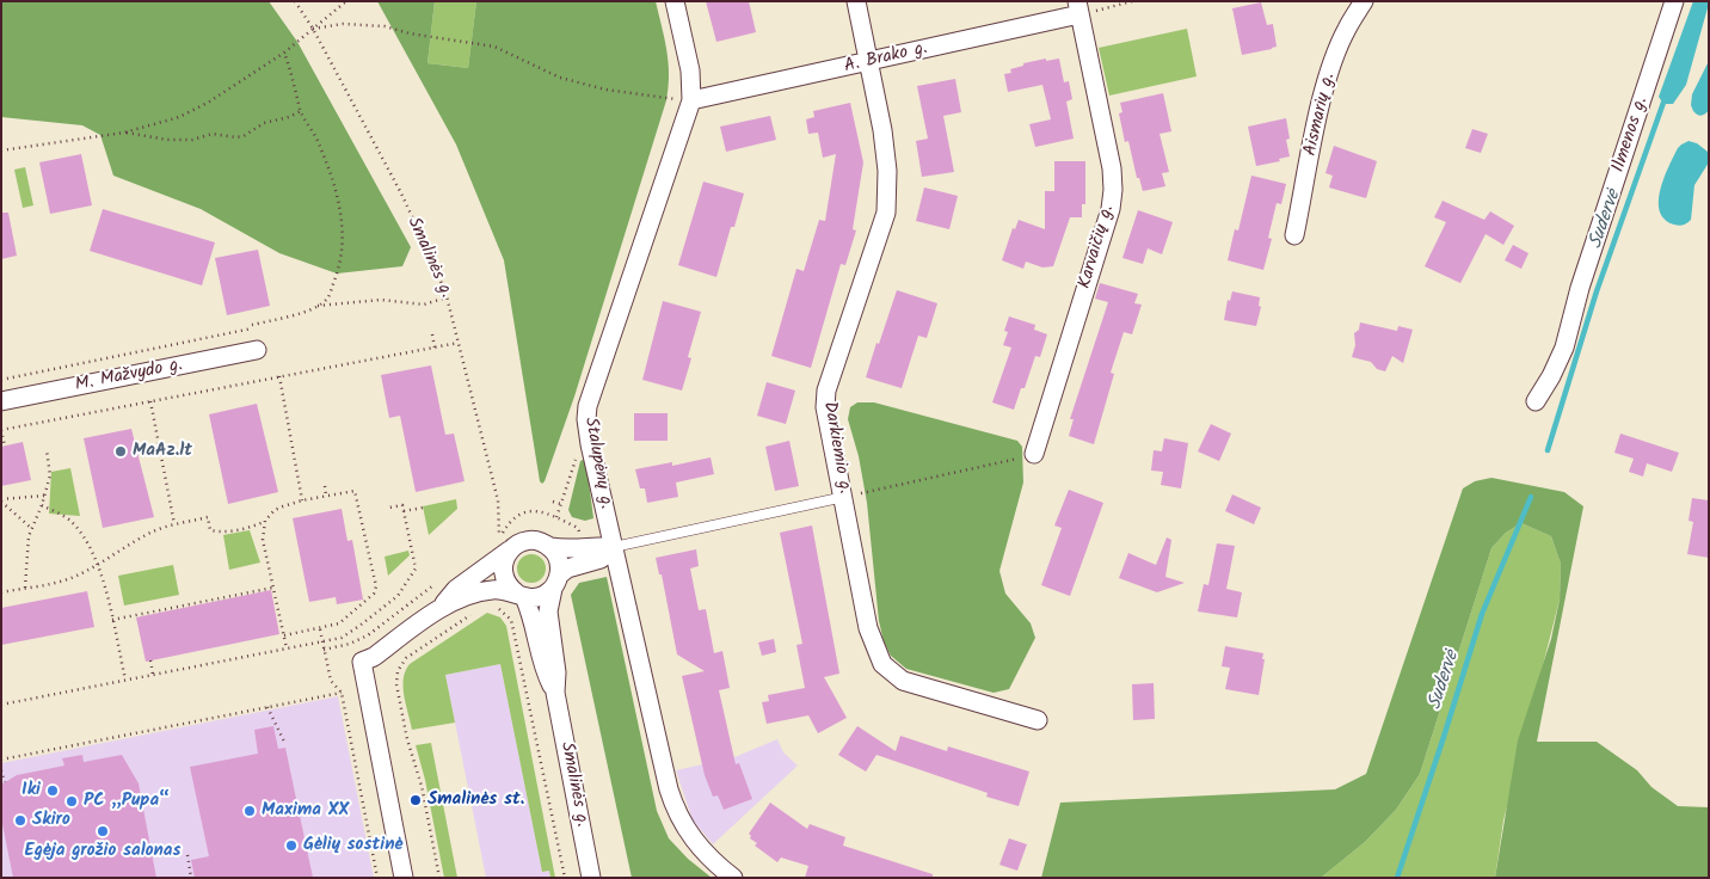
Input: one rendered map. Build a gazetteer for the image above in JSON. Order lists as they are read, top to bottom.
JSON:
{
  "streets": {
    "street": [
      "A. Brako g.",
      "Aismarių g.",
      "Ilmenos g.",
      "Karvaičių g.",
      "Smalinės g.",
      "M. Mažvydo g.",
      "Darkiemio g.",
      "Stalupėnų g."
    ]
  },
  "crossings": [
    ["A. Brako g.", "Karvaičių g."],
    ["A. Brako g.", "Darkiemio g."],
    ["A. Brako g.", "Stalupėnų g."]
  ],
  "water": ["Sudervė"],
  "places": [
    "MaAz.lt",
    "Iki",
    "Smalinės st.",
    "PC „Pupa“",
    "Maxima XX",
    "Skiro",
    "Egėja grožio salonas",
    "Gėlių sostinė"
  ]
}
